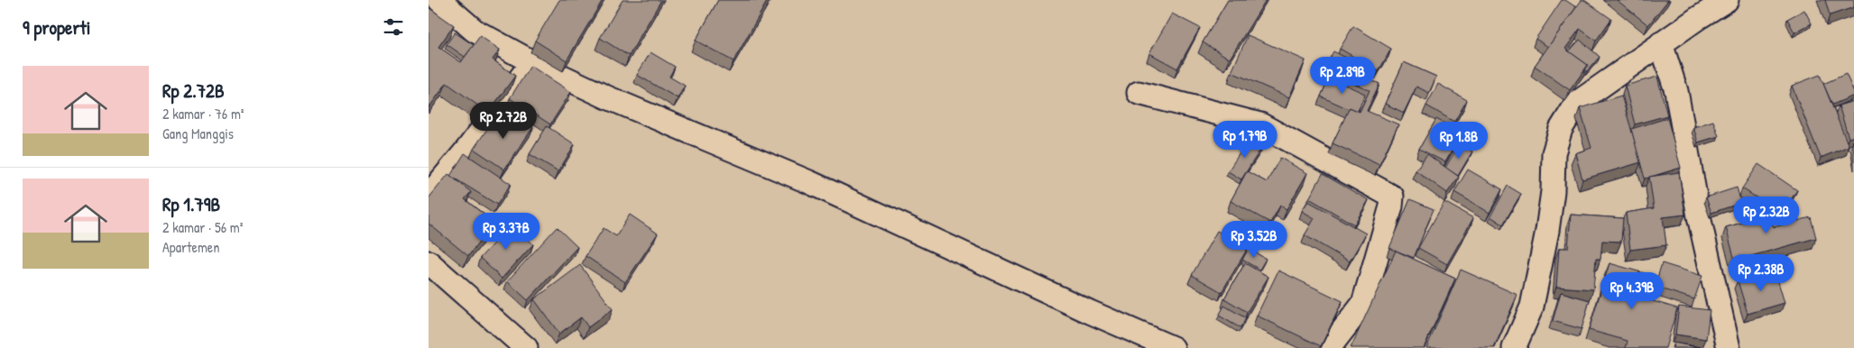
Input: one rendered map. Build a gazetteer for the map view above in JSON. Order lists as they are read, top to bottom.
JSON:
{
  "page": {
    "heading": "9 properti",
    "list": [
      {
        "name": "Rp 2.72B",
        "note": "2 kamar · 76 m² · Gang Manggis"
      },
      {
        "name": "Rp 1.79B",
        "note": "2 kamar · 56 m² · Apartemen"
      }
    ],
    "price": [
      "Rp 2.89B",
      "Rp 2.72B",
      "Rp 1.79B",
      "Rp 1.8B",
      "Rp 2.32B",
      "Rp 3.37B",
      "Rp 3.52B",
      "Rp 2.38B",
      "Rp 4.39B"
    ]
  }
}
